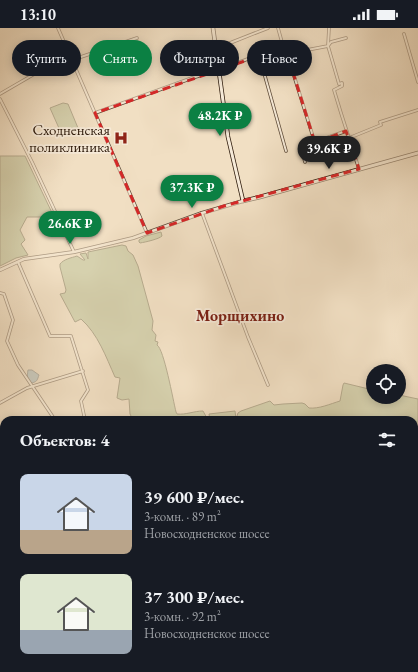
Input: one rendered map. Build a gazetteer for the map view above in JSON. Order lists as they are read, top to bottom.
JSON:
{
  "districts": ["Морщихино"],
  "places": {
    "hospital": ["Сходненская поликлиника"]
  },
  "page": {
    "status": "13:10",
    "chip": [
      "Купить",
      "Снять",
      "Фильтры",
      "Новое"
    ],
    "price": [
      "48.2K ₽",
      "39.6K ₽",
      "37.3K ₽",
      "26.6K ₽"
    ],
    "heading": "Объектов: 4",
    "list": [
      {
        "name": "39 600 ₽/мес.",
        "note": "3-комн. · 89 m² · Новосходненское шоссе"
      },
      {
        "name": "37 300 ₽/мес.",
        "note": "3-комн. · 92 m² · Новосходненское шоссе"
      }
    ]
  }
}
